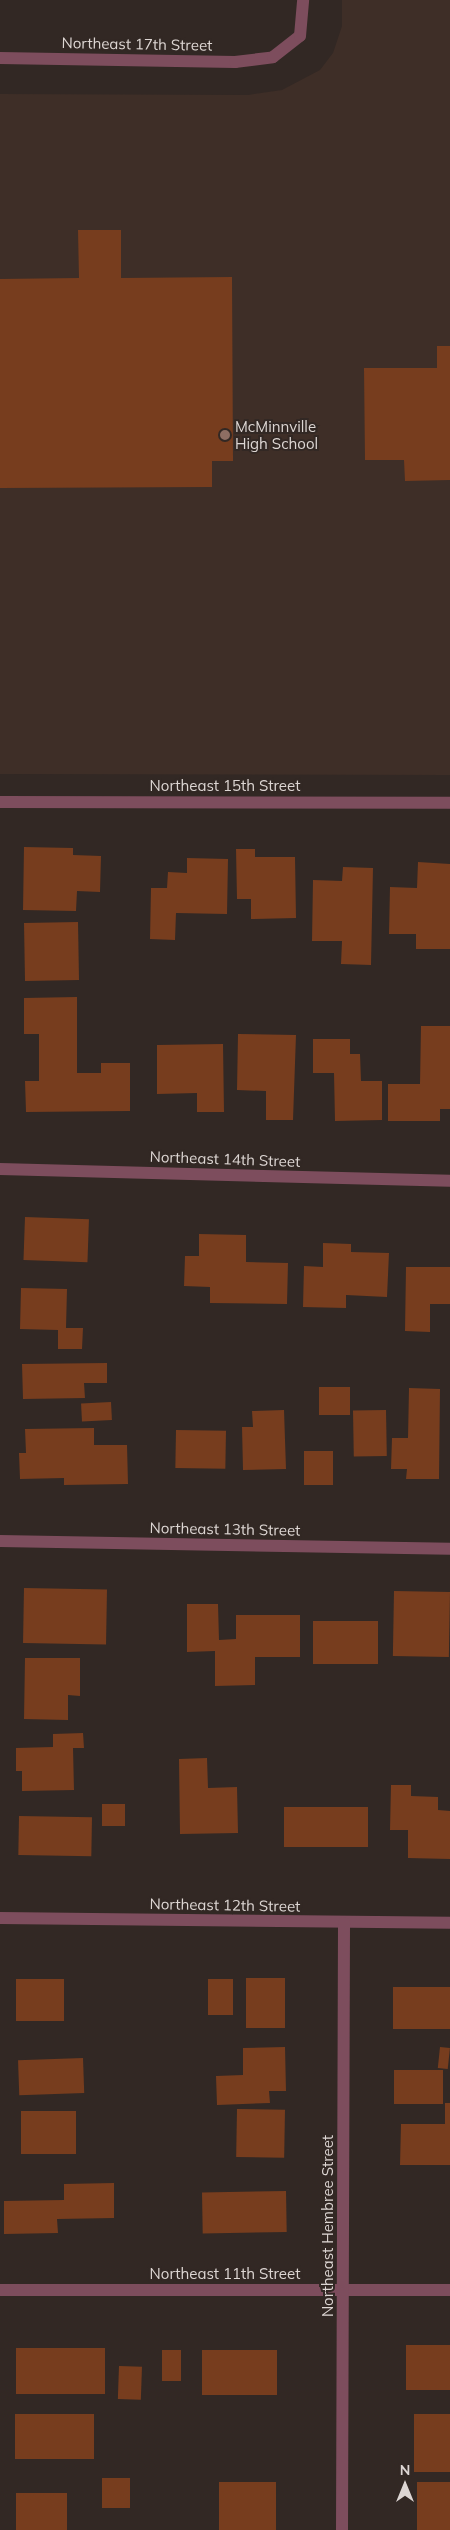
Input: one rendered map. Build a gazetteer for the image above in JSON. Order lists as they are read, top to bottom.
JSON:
{
  "streets": {
    "street": [
      "Northeast 17th Street",
      "Northeast 15th Street",
      "Northeast 14th Street",
      "Northeast 13th Street",
      "Northeast 12th Street",
      "Northeast Hembree Street",
      "Northeast 11th Street"
    ]
  },
  "crossings": [
    ["Northeast 12th Street", "Northeast Hembree Street"],
    ["Northeast Hembree Street", "Northeast 11th Street"]
  ],
  "places": ["McMinnville High School"],
  "north": "top"
}
